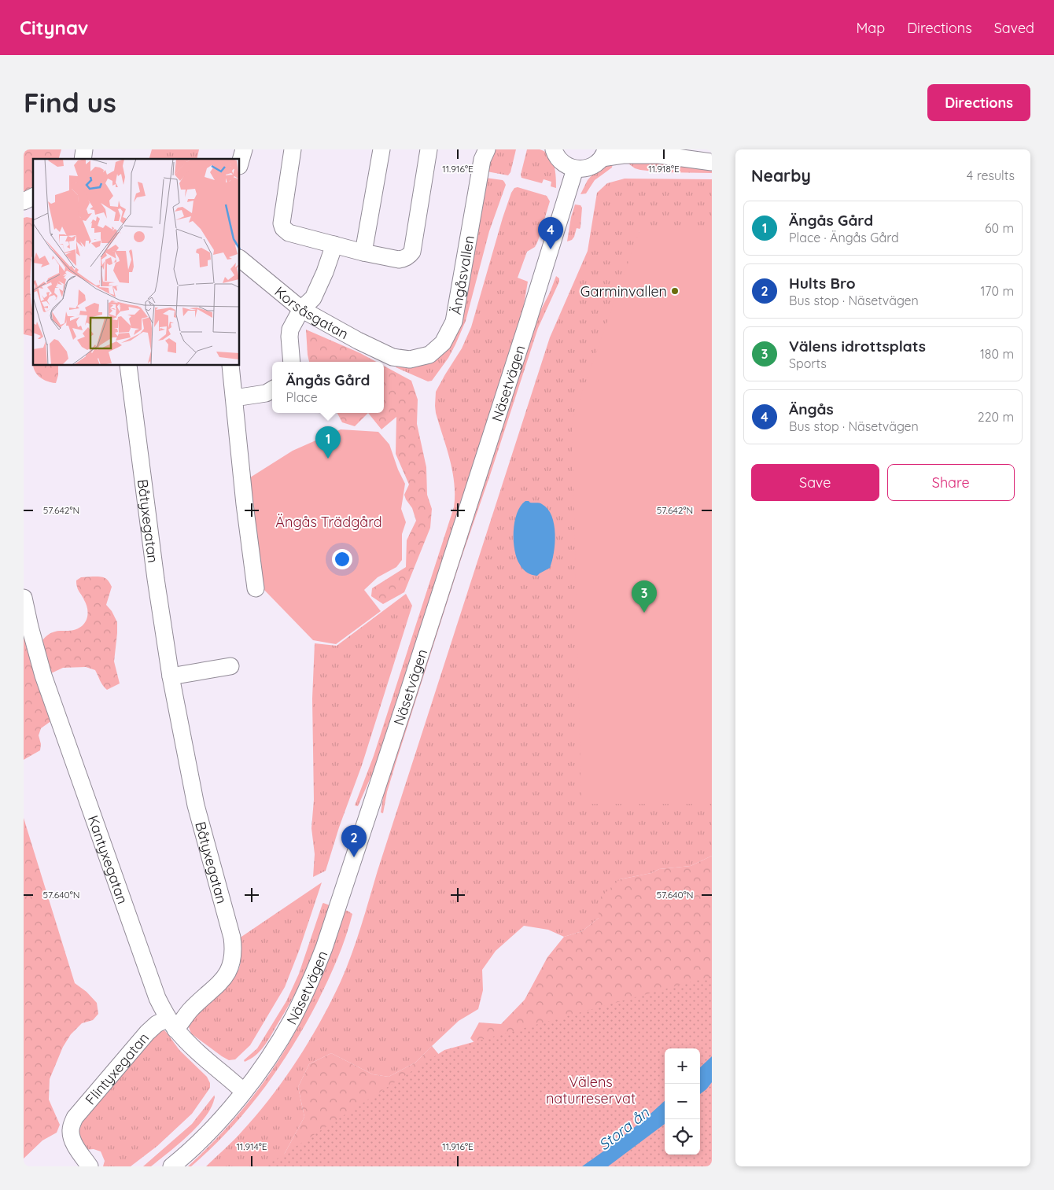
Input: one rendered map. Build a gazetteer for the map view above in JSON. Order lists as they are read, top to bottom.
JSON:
{
  "streets": {
    "street": [
      "Ängåsvallen",
      "Korsåsgatan",
      "Näsetvägen",
      "Båtyxegatan",
      "Kantyxegatan",
      "Flintyxegatan"
    ]
  },
  "crossings": [
    ["Ängåsvallen", "Korsåsgatan"],
    ["Näsetvägen", "Kantyxegatan"],
    ["Båtyxegatan", "Kantyxegatan"],
    ["Båtyxegatan", "Flintyxegatan"],
    ["Kantyxegatan", "Flintyxegatan"]
  ],
  "water": ["Stora ån"],
  "parks": ["Ängås Trädgård", "Välens naturreservat"],
  "places": ["Garminvallen"],
  "page": {
    "header": "Citynav",
    "nav": ["Map", "Directions", "Saved"],
    "buttons": [
      "Directions",
      ["Save", "Share"]
    ],
    "title": "Find us",
    "heading": ["Nearby", "4 results"],
    "list": [
      {
        "mark": "1",
        "name": "Ängås Gård",
        "note": "Place · Ängås Gård",
        "value": "60 m"
      },
      {
        "mark": "2",
        "name": "Hults Bro",
        "note": "Bus stop · Näsetvägen",
        "value": "170 m"
      },
      {
        "mark": "3",
        "name": "Välens idrottsplats",
        "note": "Sports",
        "value": "180 m"
      },
      {
        "mark": "4",
        "name": "Ängås",
        "note": "Bus stop · Näsetvägen",
        "value": "220 m"
      }
    ],
    "pins": [
      "4",
      "1",
      "3",
      "2"
    ],
    "popup": ["Ängås Gård", "Place"],
    "map_buttons": ["+", "−"]
  },
  "coordinates": [
    "11.916°E",
    "11.918°E",
    "57.642°N",
    "57.640°N",
    "11.914°E"
  ]
}
